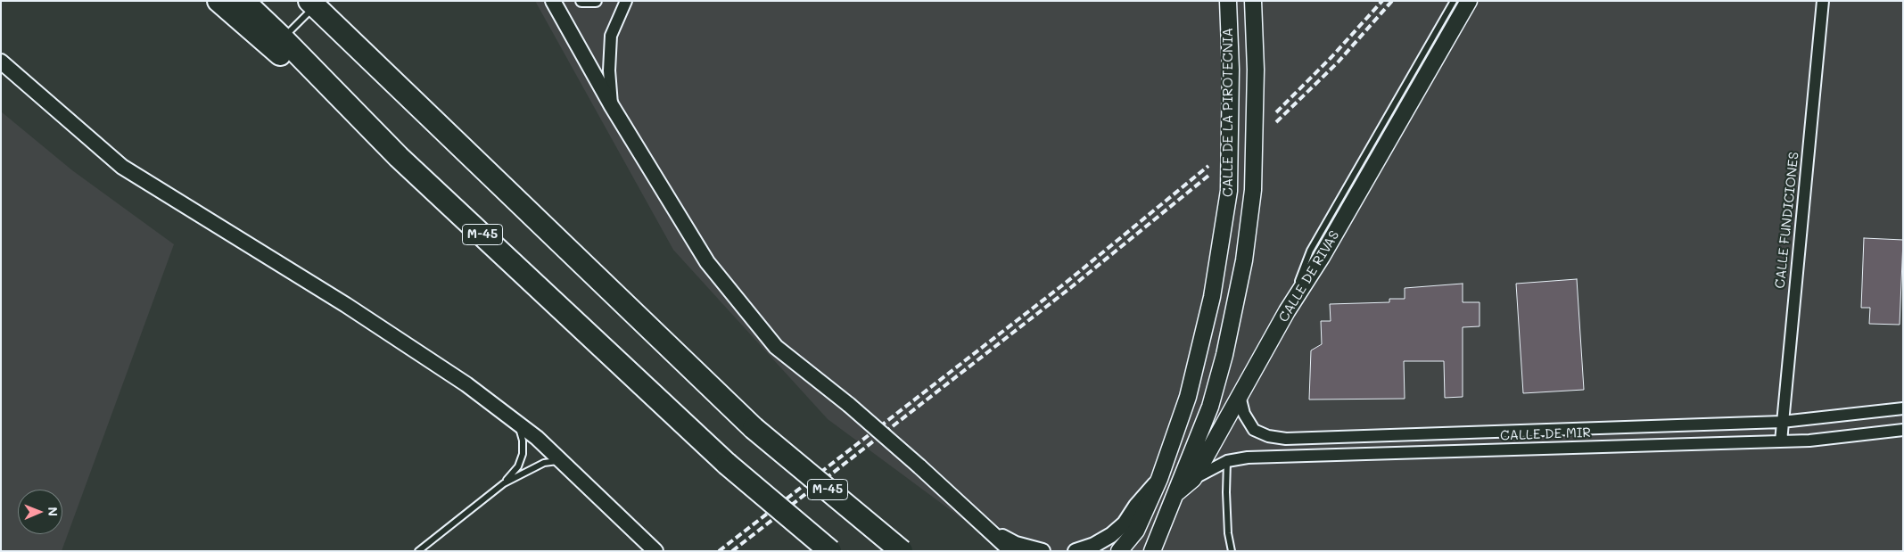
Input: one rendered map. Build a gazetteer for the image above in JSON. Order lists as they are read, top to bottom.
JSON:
{
  "streets": {
    "highway": ["M-45"],
    "main road": ["CALLE DE LA PIROTECNIA", "CALLE DE RIVAS"],
    "street": ["CALLE FUNDICIONES", "CALLE DE MIR"]
  },
  "crossings": [
    ["CALLE DE LA PIROTECNIA", "CALLE DE RIVAS"],
    ["CALLE FUNDICIONES", "CALLE DE MIR"],
    ["CALLE DE RIVAS", "CALLE DE MIR"]
  ],
  "north": "right"
}
